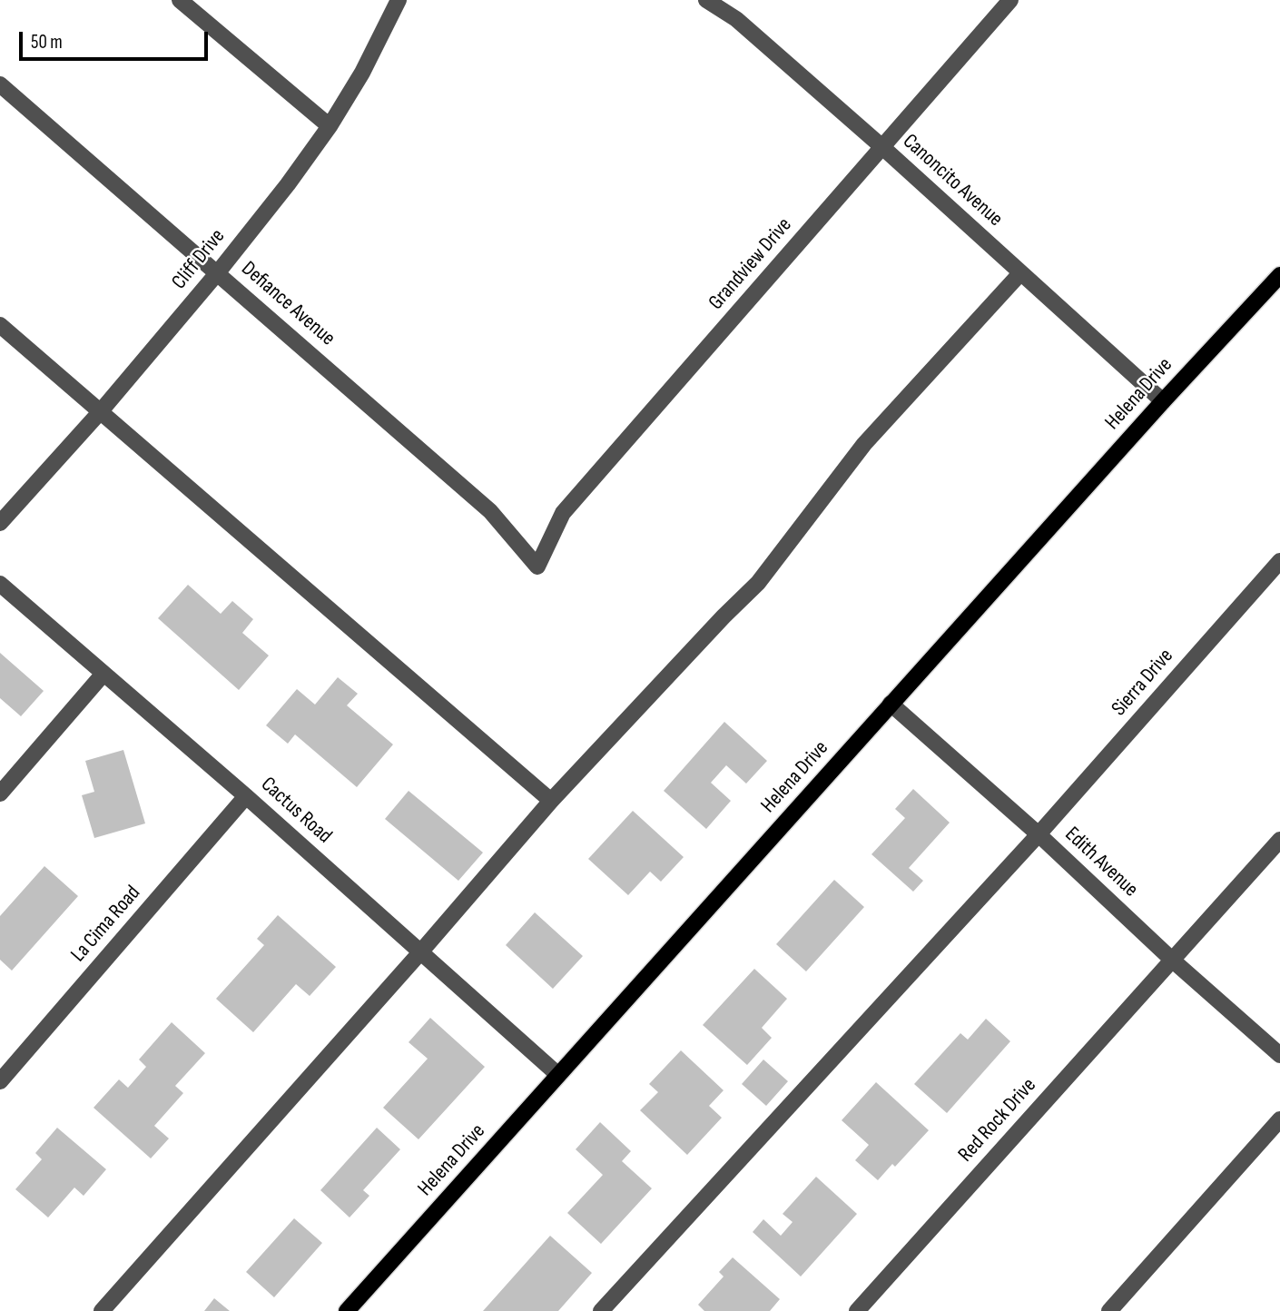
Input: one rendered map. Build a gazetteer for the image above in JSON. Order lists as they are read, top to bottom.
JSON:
{
  "streets": {
    "main road": ["Helena Drive"],
    "street": [
      "Canoncito Avenue",
      "Cliff Drive",
      "Grandview Drive",
      "Defiance Avenue",
      "Sierra Drive",
      "Cactus Road",
      "Edith Avenue",
      "La Cima Road",
      "Red Rock Drive"
    ]
  },
  "crossings": [
    ["Canoncito Avenue", "Grandview Drive"],
    ["Canoncito Avenue", "Helena Drive"],
    ["Cliff Drive", "Defiance Avenue"],
    ["Grandview Drive", "Defiance Avenue"],
    ["Helena Drive", "Cactus Road"],
    ["Helena Drive", "Edith Avenue"],
    ["Sierra Drive", "Edith Avenue"],
    ["Cactus Road", "La Cima Road"],
    ["Edith Avenue", "Red Rock Drive"]
  ],
  "scale_bar": "50 m"
}
